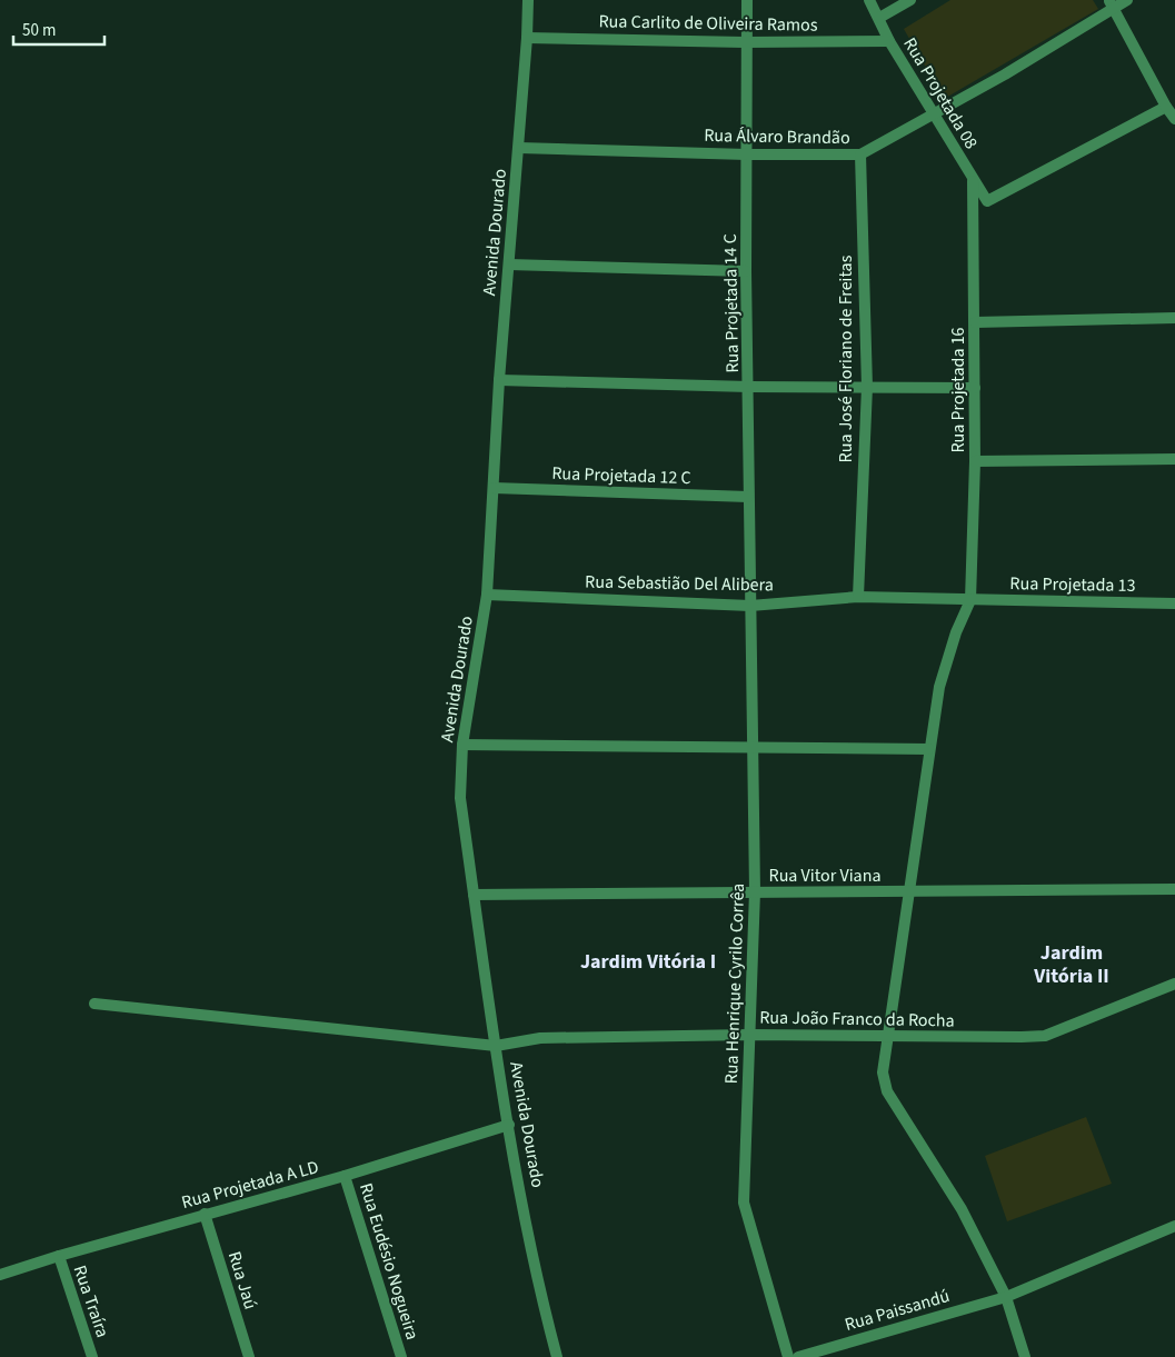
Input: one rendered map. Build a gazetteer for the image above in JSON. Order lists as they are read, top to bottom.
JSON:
{
  "streets": {
    "street": [
      "Rua Carlito de Oliveira Ramos",
      "Rua Projetada 08",
      "Rua Álvaro Brandão",
      "Avenida Dourado",
      "Rua Projetada 14 C",
      "Rua José Floriano de Freitas",
      "Rua Projetada 16",
      "Rua Projetada 12 C",
      "Rua Sebastião Del Alibera",
      "Rua Projetada 13",
      "Rua Vitor Viana",
      "Rua Henrique Cyrilo Corrêa",
      "Rua João Franco da Rocha",
      "Rua Projetada A LD",
      "Rua Eudésio Nogueira",
      "Rua Jaú",
      "Rua Traíra",
      "Rua Paissandú"
    ]
  },
  "crossings": [
    ["Rua Carlito de Oliveira Ramos", "Rua Projetada 08"],
    ["Rua Carlito de Oliveira Ramos", "Avenida Dourado"],
    ["Rua Carlito de Oliveira Ramos", "Rua Projetada 14 C"],
    ["Rua Projetada 08", "Rua Álvaro Brandão"],
    ["Rua Projetada 08", "Rua Projetada 16"],
    ["Rua Álvaro Brandão", "Avenida Dourado"],
    ["Rua Álvaro Brandão", "Rua Projetada 14 C"],
    ["Rua Álvaro Brandão", "Rua José Floriano de Freitas"],
    ["Avenida Dourado", "Rua Projetada 12 C"],
    ["Avenida Dourado", "Rua Sebastião Del Alibera"],
    ["Avenida Dourado", "Rua Vitor Viana"],
    ["Avenida Dourado", "Rua João Franco da Rocha"],
    ["Avenida Dourado", "Rua Projetada A LD"],
    ["Rua Projetada 14 C", "Rua Projetada 12 C"],
    ["Rua Projetada 14 C", "Rua Sebastião Del Alibera"],
    ["Rua Projetada 14 C", "Rua Henrique Cyrilo Corrêa"],
    ["Rua José Floriano de Freitas", "Rua Sebastião Del Alibera"],
    ["Rua Projetada 16", "Rua Sebastião Del Alibera"],
    ["Rua Projetada 16", "Rua Projetada 13"],
    ["Rua Sebastião Del Alibera", "Rua Projetada 13"],
    ["Rua Sebastião Del Alibera", "Rua Henrique Cyrilo Corrêa"],
    ["Rua Vitor Viana", "Rua Henrique Cyrilo Corrêa"],
    ["Rua Henrique Cyrilo Corrêa", "Rua João Franco da Rocha"],
    ["Rua Projetada A LD", "Rua Eudésio Nogueira"],
    ["Rua Projetada A LD", "Rua Jaú"],
    ["Rua Projetada A LD", "Rua Traíra"]
  ],
  "districts": ["Jardim Vitória II", "Jardim Vitória I"],
  "scale_bar": "50 m"
}
